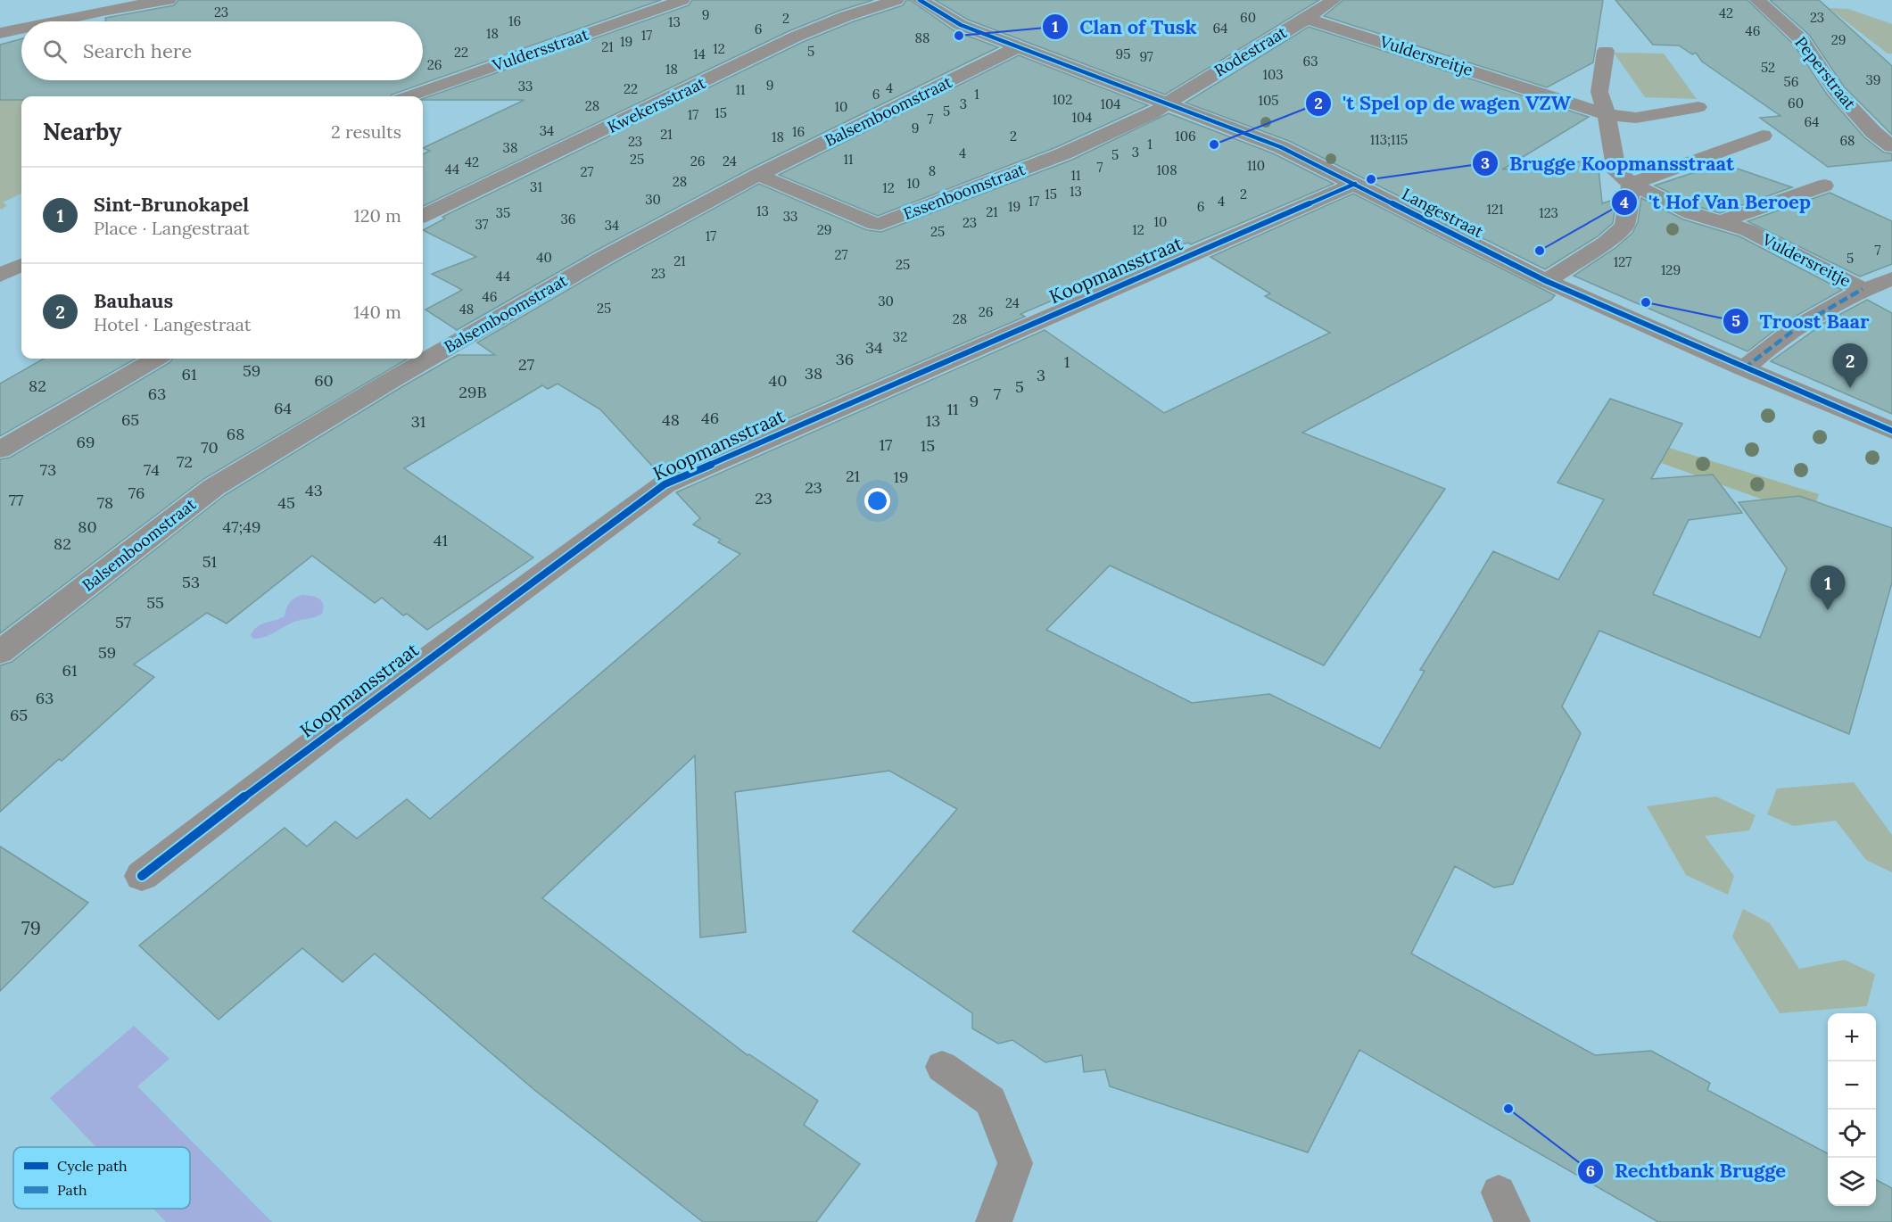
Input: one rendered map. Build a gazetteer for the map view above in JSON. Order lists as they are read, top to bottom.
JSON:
{
  "streets": {
    "street": [
      "Vuldersstraat",
      "Rodestraat",
      "Vuldersreitje",
      "Peperstraat",
      "Kwekersstraat",
      "Balsemboomstraat",
      "Essenboomstraat",
      "Langestraat",
      "Koopmansstraat"
    ]
  },
  "crossings": [
    ["Rodestraat", "Vuldersreitje"],
    ["Rodestraat", "Essenboomstraat"],
    ["Rodestraat", "Langestraat"],
    ["Balsemboomstraat", "Essenboomstraat"],
    ["Balsemboomstraat", "Langestraat"],
    ["Essenboomstraat", "Langestraat"],
    ["Langestraat", "Koopmansstraat"]
  ],
  "places": [
    "Clan of Tusk",
    "'t Spel op de wagen VZW",
    "Brugge Koopmansstraat",
    "'t Hof Van Beroep",
    "Troost Baar",
    "Rechtbank Brugge"
  ],
  "house_numbers": [
    "23",
    "42",
    "9",
    "60",
    "23",
    "2",
    "16",
    "13",
    "64",
    "6",
    "46",
    "18",
    "17",
    "88",
    "29",
    "19",
    "21",
    "12",
    "5",
    "22",
    "14",
    "95",
    "97",
    "63",
    "26",
    "52",
    "18",
    "103",
    "39",
    "56",
    "9",
    "33",
    "4",
    "22",
    "11",
    "6",
    "1",
    "102",
    "105",
    "60",
    "3",
    "104",
    "28",
    "10",
    "5",
    "15",
    "17",
    "104",
    "7",
    "64",
    "9",
    "34",
    "16",
    "21",
    "2",
    "106",
    "18",
    "113;115",
    "68",
    "23",
    "1",
    "38",
    "3",
    "4",
    "5",
    "25",
    "11",
    "26",
    "24",
    "42",
    "110",
    "7",
    "44",
    "108",
    "8",
    "27",
    "11",
    "28",
    "10",
    "31",
    "12",
    "13",
    "15",
    "2",
    "30",
    "17",
    "4",
    "19",
    "6",
    "121",
    "13",
    "21",
    "35",
    "123",
    "33",
    "36",
    "10",
    "23",
    "37",
    "34",
    "29",
    "12",
    "25",
    "17",
    "7",
    "27",
    "40",
    "5",
    "21",
    "127",
    "25",
    "129",
    "23",
    "44",
    "46",
    "30",
    "24",
    "25",
    "48",
    "26",
    "28",
    "32",
    "34",
    "36",
    "1",
    "27",
    "59",
    "38",
    "61",
    "3",
    "60",
    "40",
    "82",
    "5",
    "29B",
    "63",
    "7",
    "9",
    "64",
    "11",
    "46",
    "65",
    "48",
    "13",
    "31",
    "68",
    "69",
    "17",
    "15",
    "70",
    "72",
    "73",
    "74",
    "21",
    "19",
    "23",
    "43",
    "76",
    "23",
    "77",
    "78",
    "45",
    "80",
    "47;49",
    "41",
    "82",
    "51",
    "53",
    "55",
    "57",
    "59",
    "61",
    "63",
    "65",
    "79"
  ],
  "legend": ["Cycle path", "Path"],
  "page": {
    "search": "Search here",
    "heading": ["Nearby", "2 results"],
    "list": [
      {
        "mark": "1",
        "name": "Sint-Brunokapel",
        "note": "Place · Langestraat",
        "value": "120 m"
      },
      {
        "mark": "2",
        "name": "Bauhaus",
        "note": "Hotel · Langestraat",
        "value": "140 m"
      }
    ],
    "pins": ["2", "1"],
    "map_buttons": ["+", "−"]
  }
}
